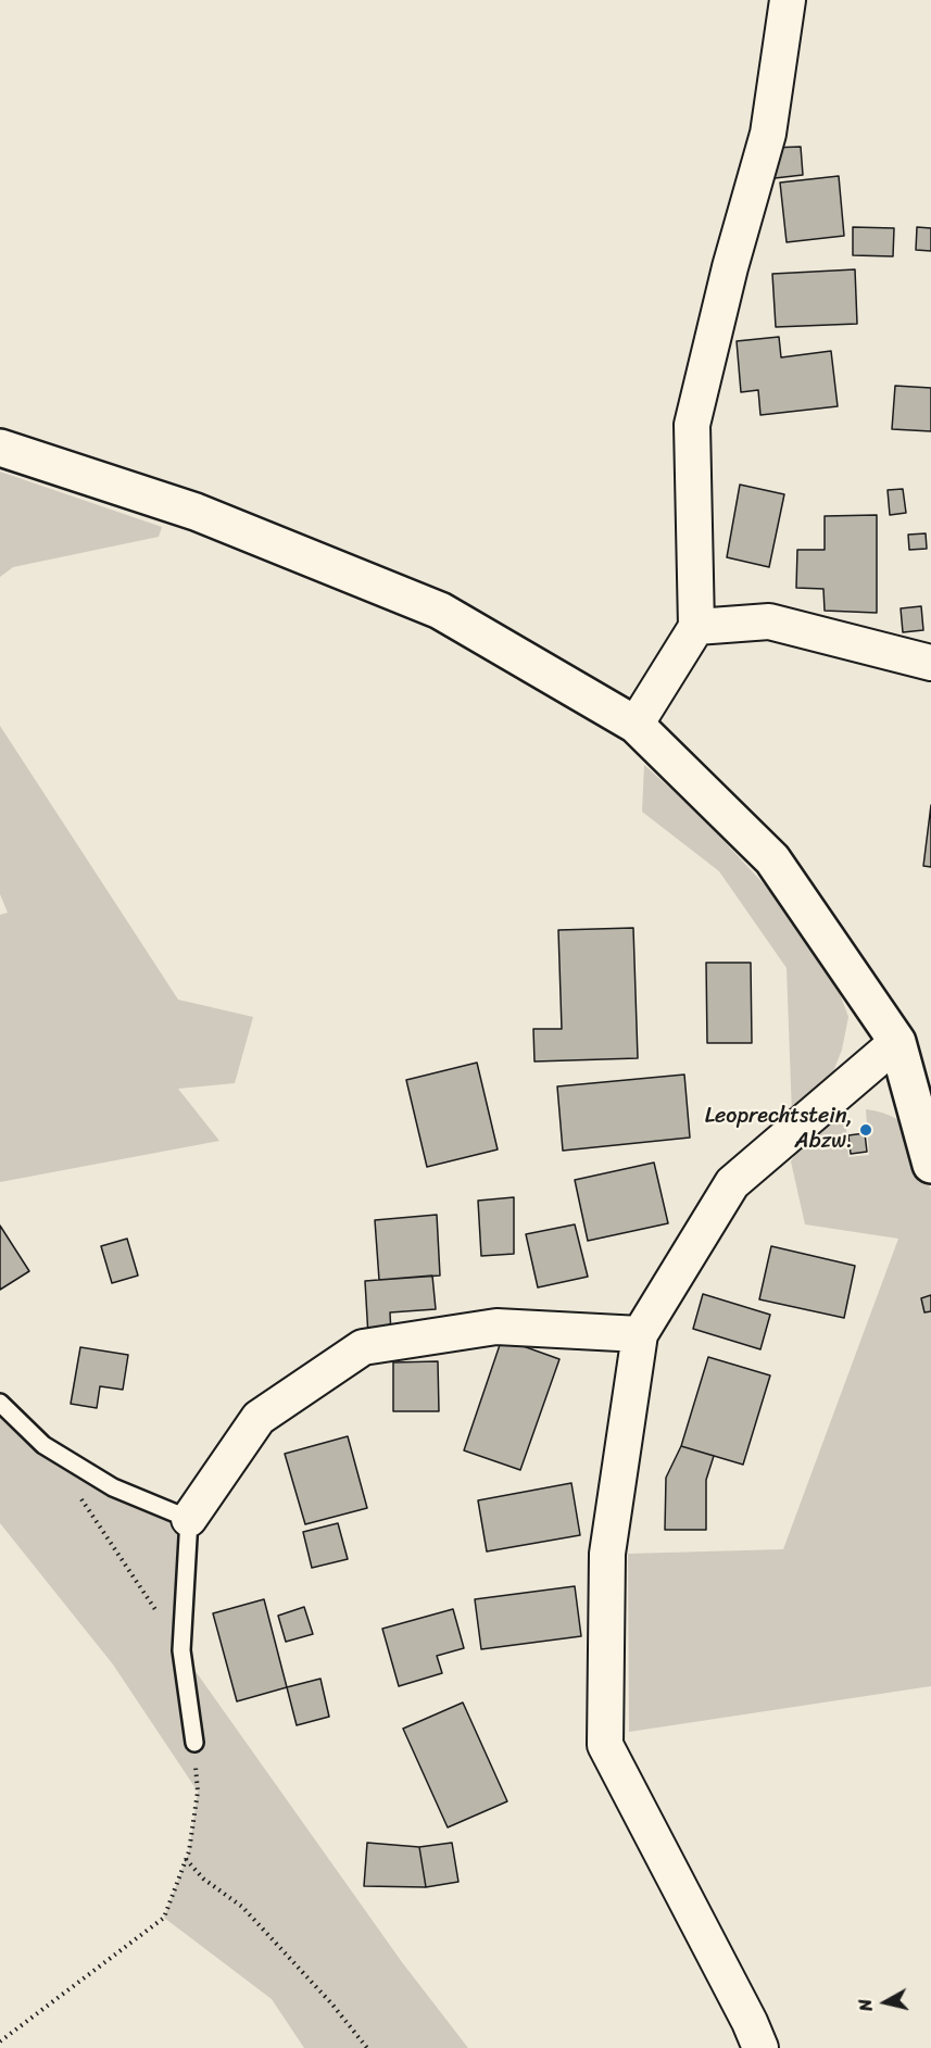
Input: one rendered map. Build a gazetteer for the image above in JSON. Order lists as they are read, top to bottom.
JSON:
{
  "places": ["Leoprechtstein, Abzw."],
  "north": "left"
}
